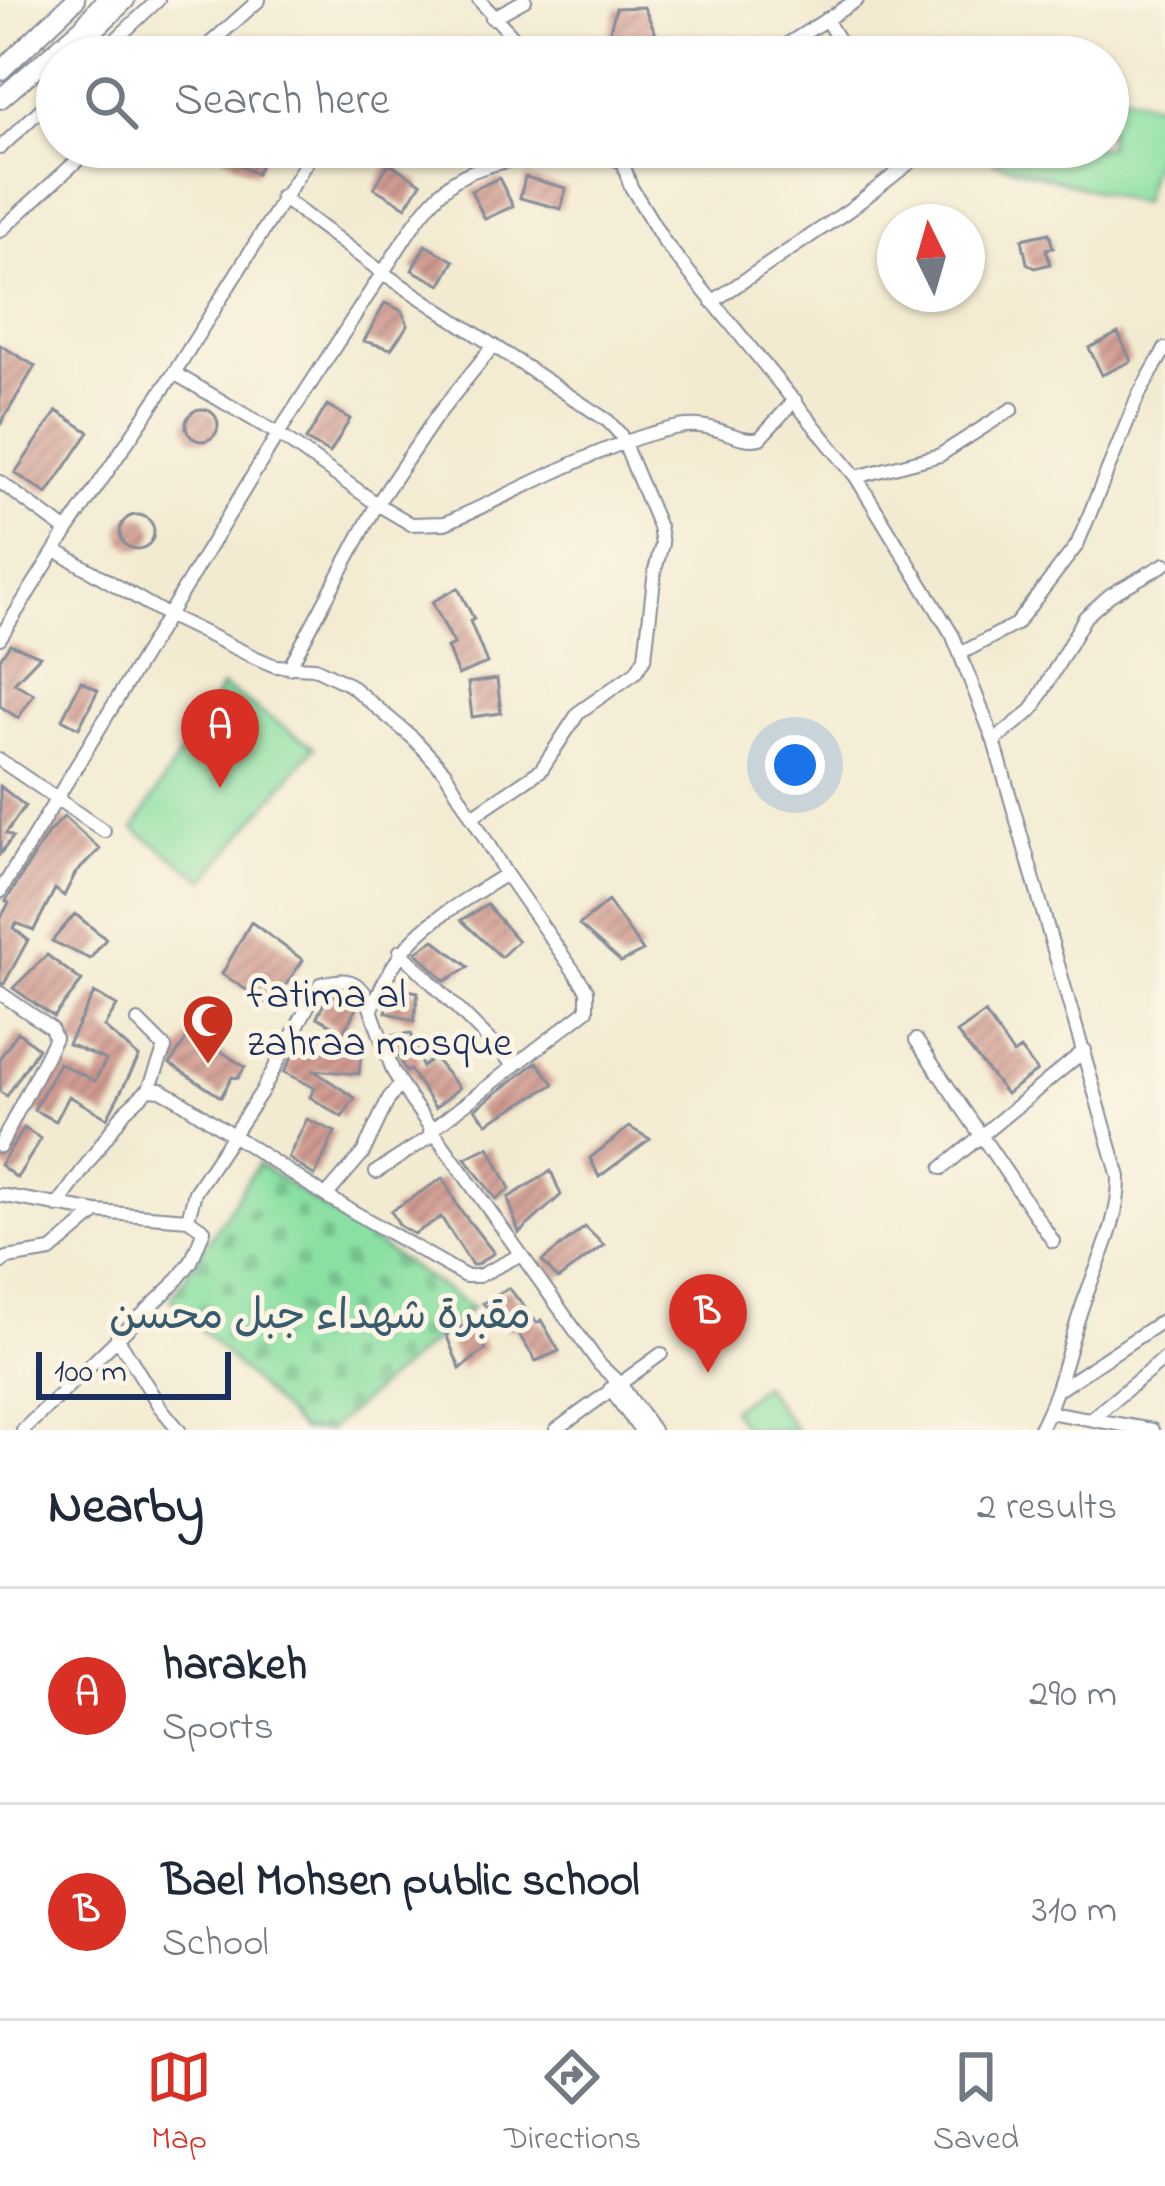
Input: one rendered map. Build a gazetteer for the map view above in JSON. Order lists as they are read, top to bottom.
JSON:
{
  "parks": ["مقبرة شهداء جبل محسن"],
  "places": {
    "mosque": ["fatima al zahraa mosque"]
  },
  "scale_bar": "100 m",
  "north": "top",
  "page": {
    "search": "Search here",
    "pins": ["A", "B"],
    "scale": "100 m",
    "heading": ["Nearby", "2 results"],
    "list": [
      {
        "mark": "A",
        "name": "harakeh",
        "note": "Sports",
        "value": "290 m"
      },
      {
        "mark": "B",
        "name": "Bael Mohsen public school",
        "note": "School",
        "value": "310 m"
      }
    ],
    "nav": ["Map", "Directions", "Saved"]
  }
}
